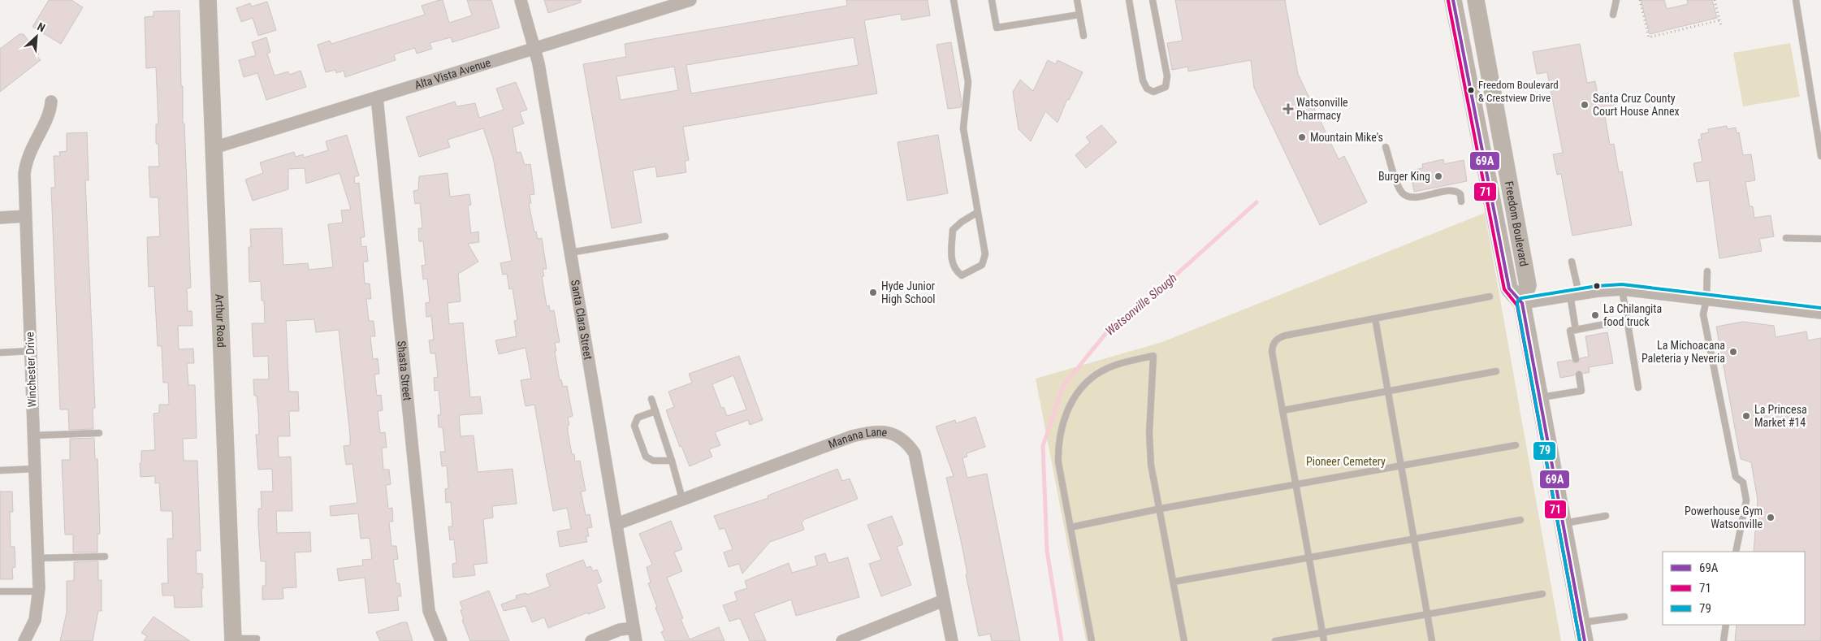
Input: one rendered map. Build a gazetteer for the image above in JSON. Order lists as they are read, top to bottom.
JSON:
{
  "streets": {
    "main road": ["Freedom Boulevard", "Arthur Road"],
    "street": [
      "Alta Vista Avenue",
      "Santa Clara Street",
      "Winchester Drive",
      "Shasta Street",
      "Manana Lane"
    ]
  },
  "crossings": [
    ["Alta Vista Avenue", "Arthur Road"],
    ["Alta Vista Avenue", "Santa Clara Street"],
    ["Alta Vista Avenue", "Shasta Street"],
    ["Santa Clara Street", "Manana Lane"]
  ],
  "water": ["Watsonville Slough"],
  "parks": ["Pioneer Cemetery"],
  "places": {
    "other": [
      "Freedom Boulevard & Crestview Drive",
      "Santa Cruz County Court House Annex",
      "Mountain Mike's",
      "Burger King",
      "Hyde Junior High School",
      "La Chilangita food truck",
      "La Michoacana Paleteria y Neveria",
      "La Princesa Market #14",
      "Powerhouse Gym Watsonville"
    ],
    "health": ["Watsonville Pharmacy"]
  },
  "lines": ["transit line 69A", "transit line 71", "transit line 79"],
  "legend": ["69A", "71", "79"],
  "north": "top right"
}
